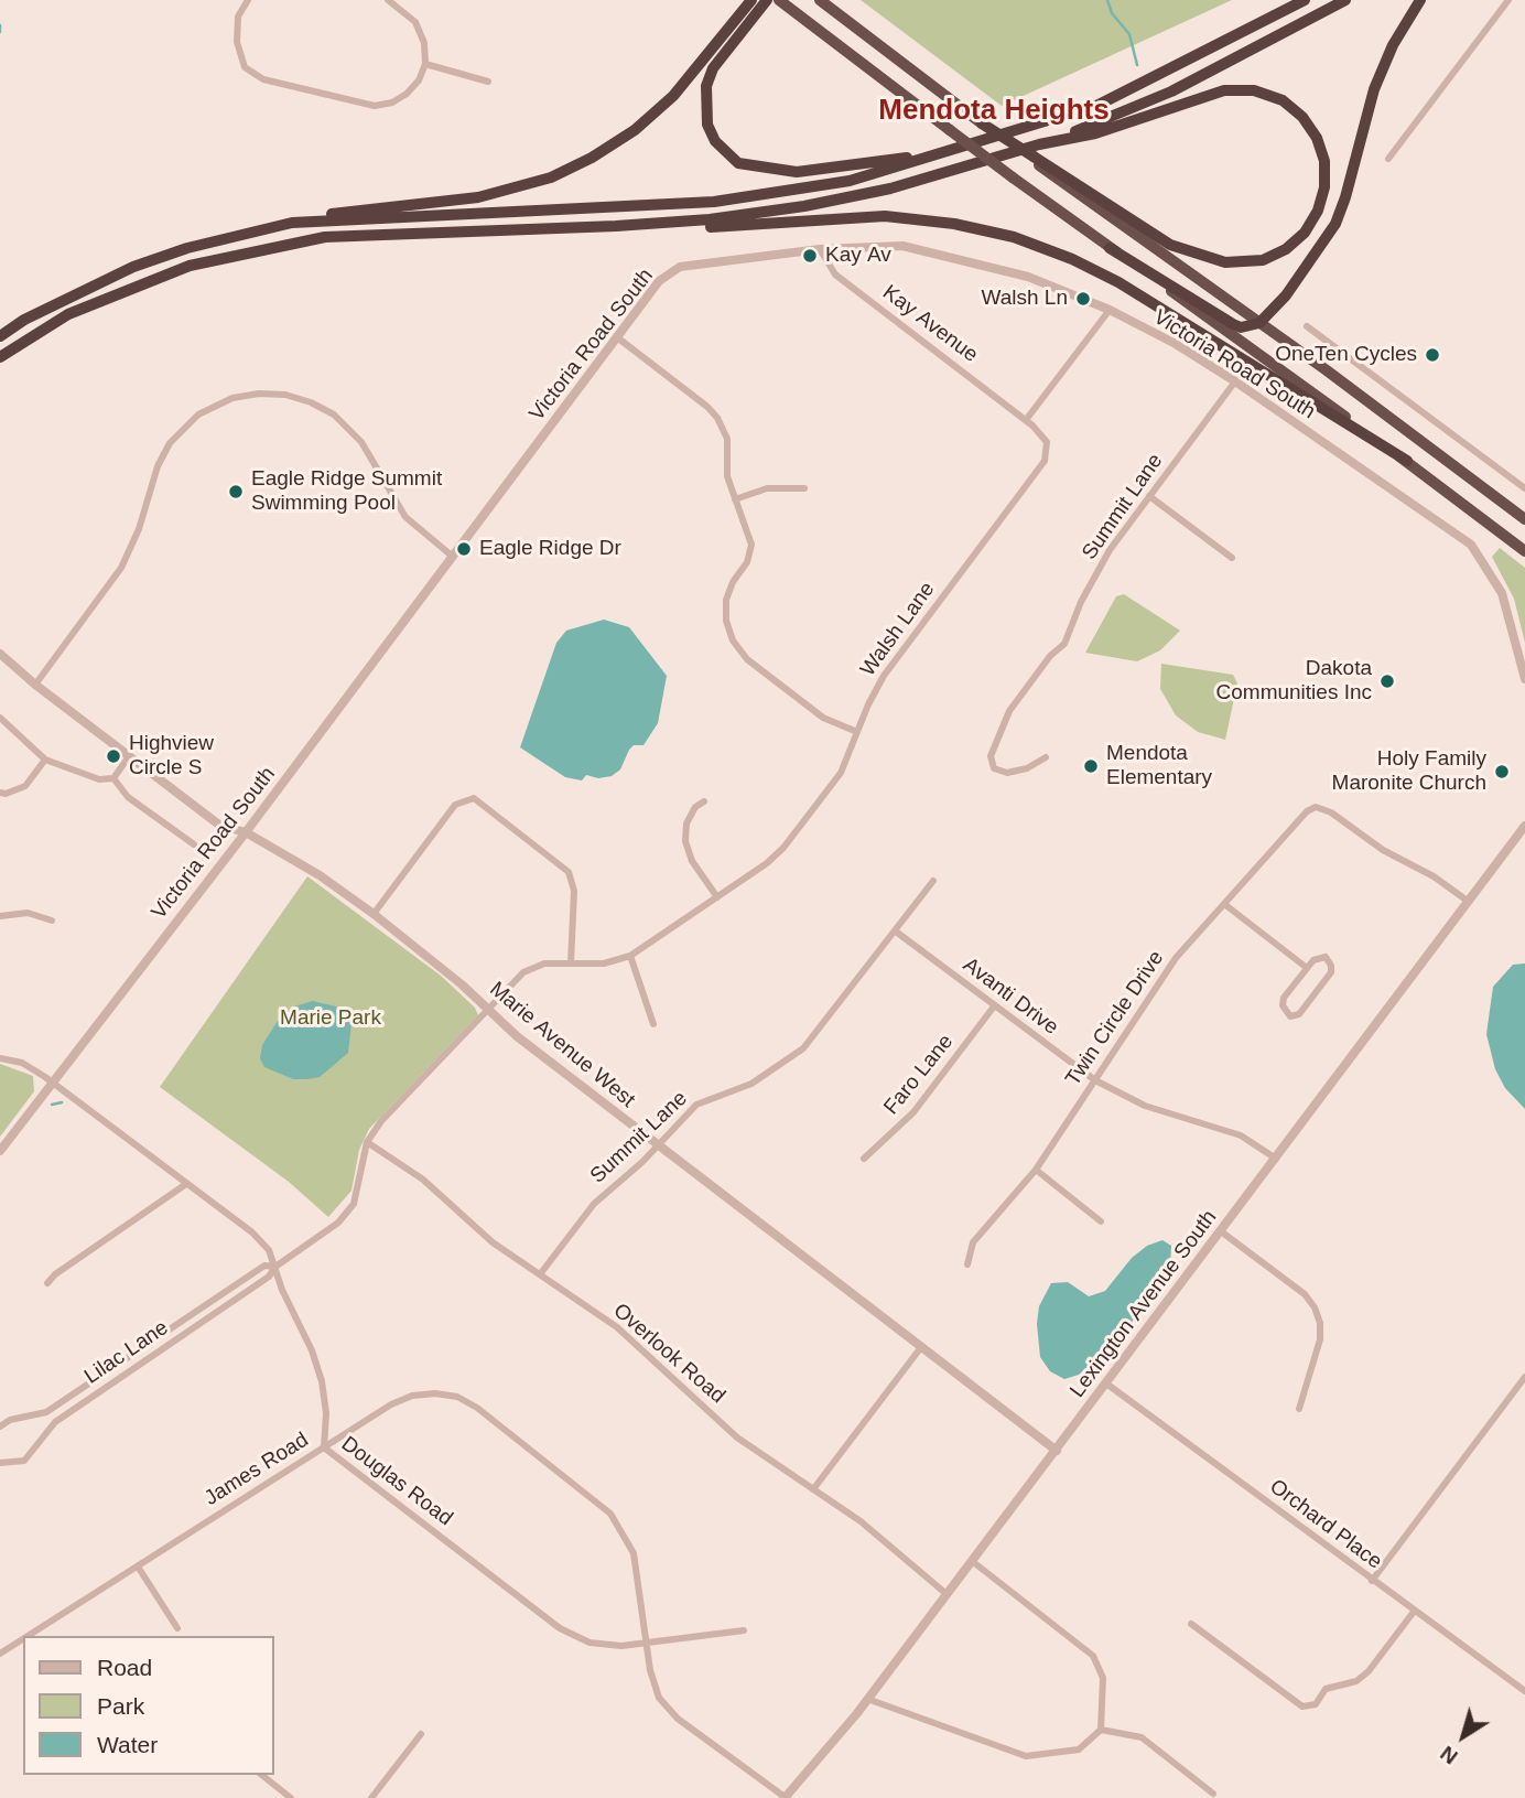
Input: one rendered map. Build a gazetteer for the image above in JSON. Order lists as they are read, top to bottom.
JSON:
{
  "streets": {
    "street": [
      "Kay Avenue",
      "Victoria Road South",
      "Summit Lane",
      "Walsh Lane",
      "Avanti Drive",
      "Twin Circle Drive",
      "Marie Avenue West",
      "Faro Lane",
      "Lexington Avenue South",
      "Lilac Lane",
      "Overlook Road",
      "James Road",
      "Douglas Road",
      "Orchard Place"
    ]
  },
  "crossings": [
    ["Kay Avenue", "Victoria Road South"],
    ["Kay Avenue", "Walsh Lane"],
    ["Victoria Road South", "Summit Lane"],
    ["Victoria Road South", "Marie Avenue West"],
    ["Victoria Road South", "Douglas Road"],
    ["Summit Lane", "Avanti Drive"],
    ["Summit Lane", "Marie Avenue West"],
    ["Summit Lane", "Overlook Road"],
    ["Walsh Lane", "Marie Avenue West"],
    ["Walsh Lane", "Lilac Lane"],
    ["Avanti Drive", "Twin Circle Drive"],
    ["Avanti Drive", "Faro Lane"],
    ["Avanti Drive", "Lexington Avenue South"],
    ["Twin Circle Drive", "Lexington Avenue South"],
    ["Marie Avenue West", "Lexington Avenue South"],
    ["Marie Avenue West", "Lilac Lane"],
    ["Lexington Avenue South", "Overlook Road"],
    ["Lexington Avenue South", "Orchard Place"],
    ["Lilac Lane", "Overlook Road"],
    ["Lilac Lane", "Douglas Road"],
    ["James Road", "Douglas Road"]
  ],
  "districts": ["Mendota Heights"],
  "parks": ["Marie Park"],
  "places": [
    "Kay Av",
    "Walsh Ln",
    "OneTen Cycles",
    "Eagle Ridge Summit Swimming Pool",
    "Eagle Ridge Dr",
    "Dakota Communities Inc",
    "Highview Circle S",
    "Mendota Elementary",
    "Holy Family Maronite Church"
  ],
  "legend": ["Road", "Park", "Water"],
  "north": "bottom left"
}
